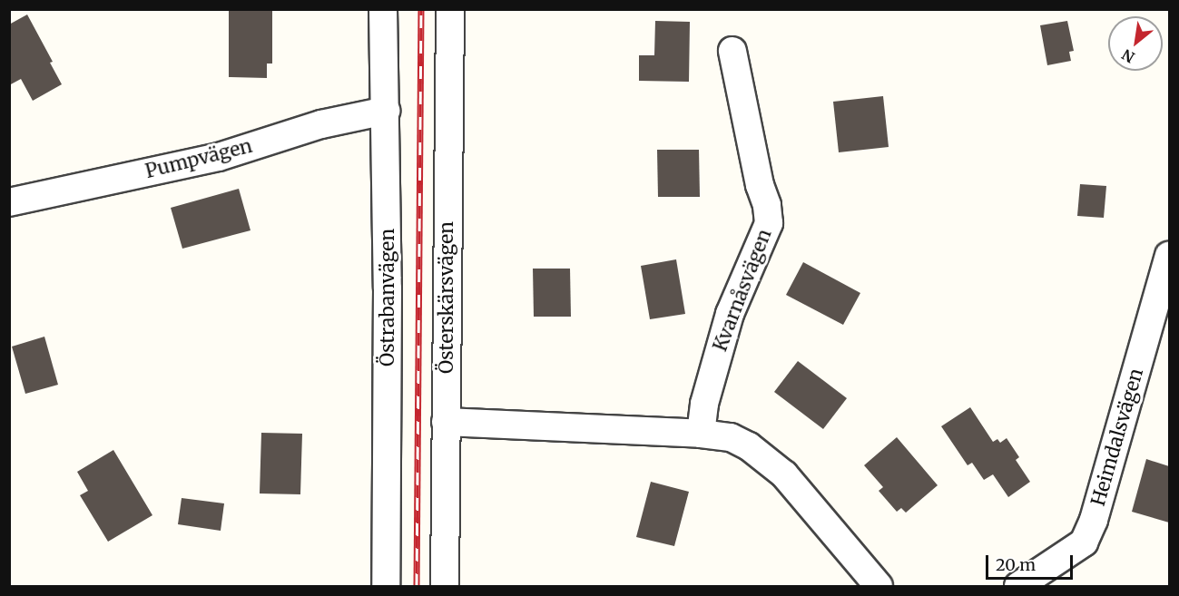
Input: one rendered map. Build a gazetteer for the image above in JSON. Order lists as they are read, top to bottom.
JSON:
{
  "streets": {
    "street": [
      "Pumpvägen",
      "Kvarnåsvägen",
      "Östrabanvägen",
      "Österskärsvägen",
      "Heimdalsvägen"
    ]
  },
  "crossings": [
    ["Pumpvägen", "Östrabanvägen"]
  ],
  "scale_bar": "20 m",
  "north": "bottom left"
}
